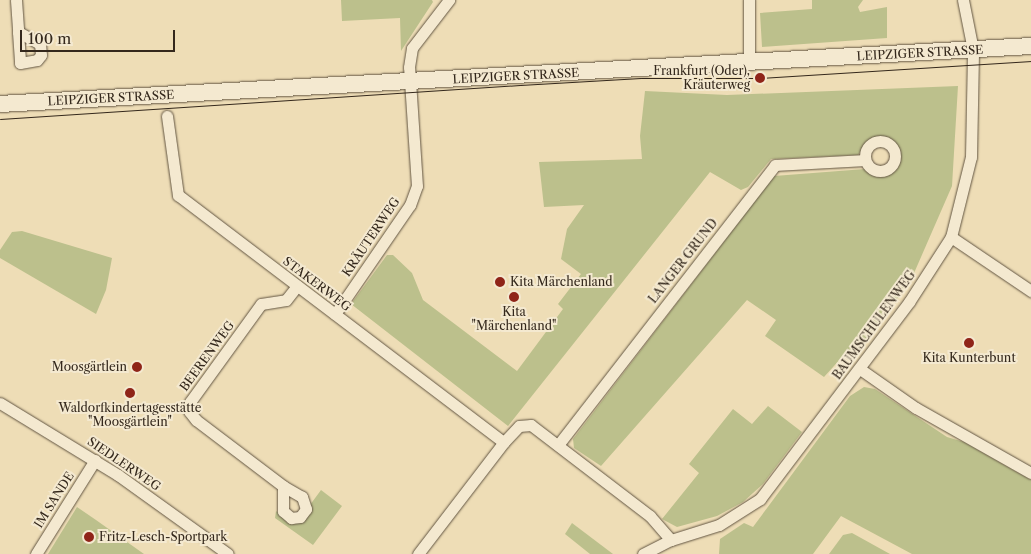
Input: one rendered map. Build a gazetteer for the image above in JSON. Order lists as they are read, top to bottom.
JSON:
{
  "streets": {
    "street": [
      "LEIPZIGER STRASSE",
      "KRÄUTERWEG",
      "LANGER GRUND",
      "STAKERWEG",
      "BAUMSCHULENWEG",
      "BEERENWEG",
      "SIEDLERWEG",
      "IM SANDE"
    ]
  },
  "crossings": [
    ["LEIPZIGER STRASSE", "KRÄUTERWEG"],
    ["LEIPZIGER STRASSE", "BAUMSCHULENWEG"],
    ["KRÄUTERWEG", "STAKERWEG"],
    ["STAKERWEG", "BEERENWEG"],
    ["SIEDLERWEG", "IM SANDE"]
  ],
  "places": [
    "Frankfurt (Oder), Kräuterweg",
    "Kita Märchenland",
    "Kita \"Märchenland\"",
    "Kita Kunterbunt",
    "Moosgärtlein",
    "Waldorfkindertagesstätte \"Moosgärtlein\"",
    "Fritz-Lesch-Sportpark"
  ],
  "scale_bar": "100 m"
}
